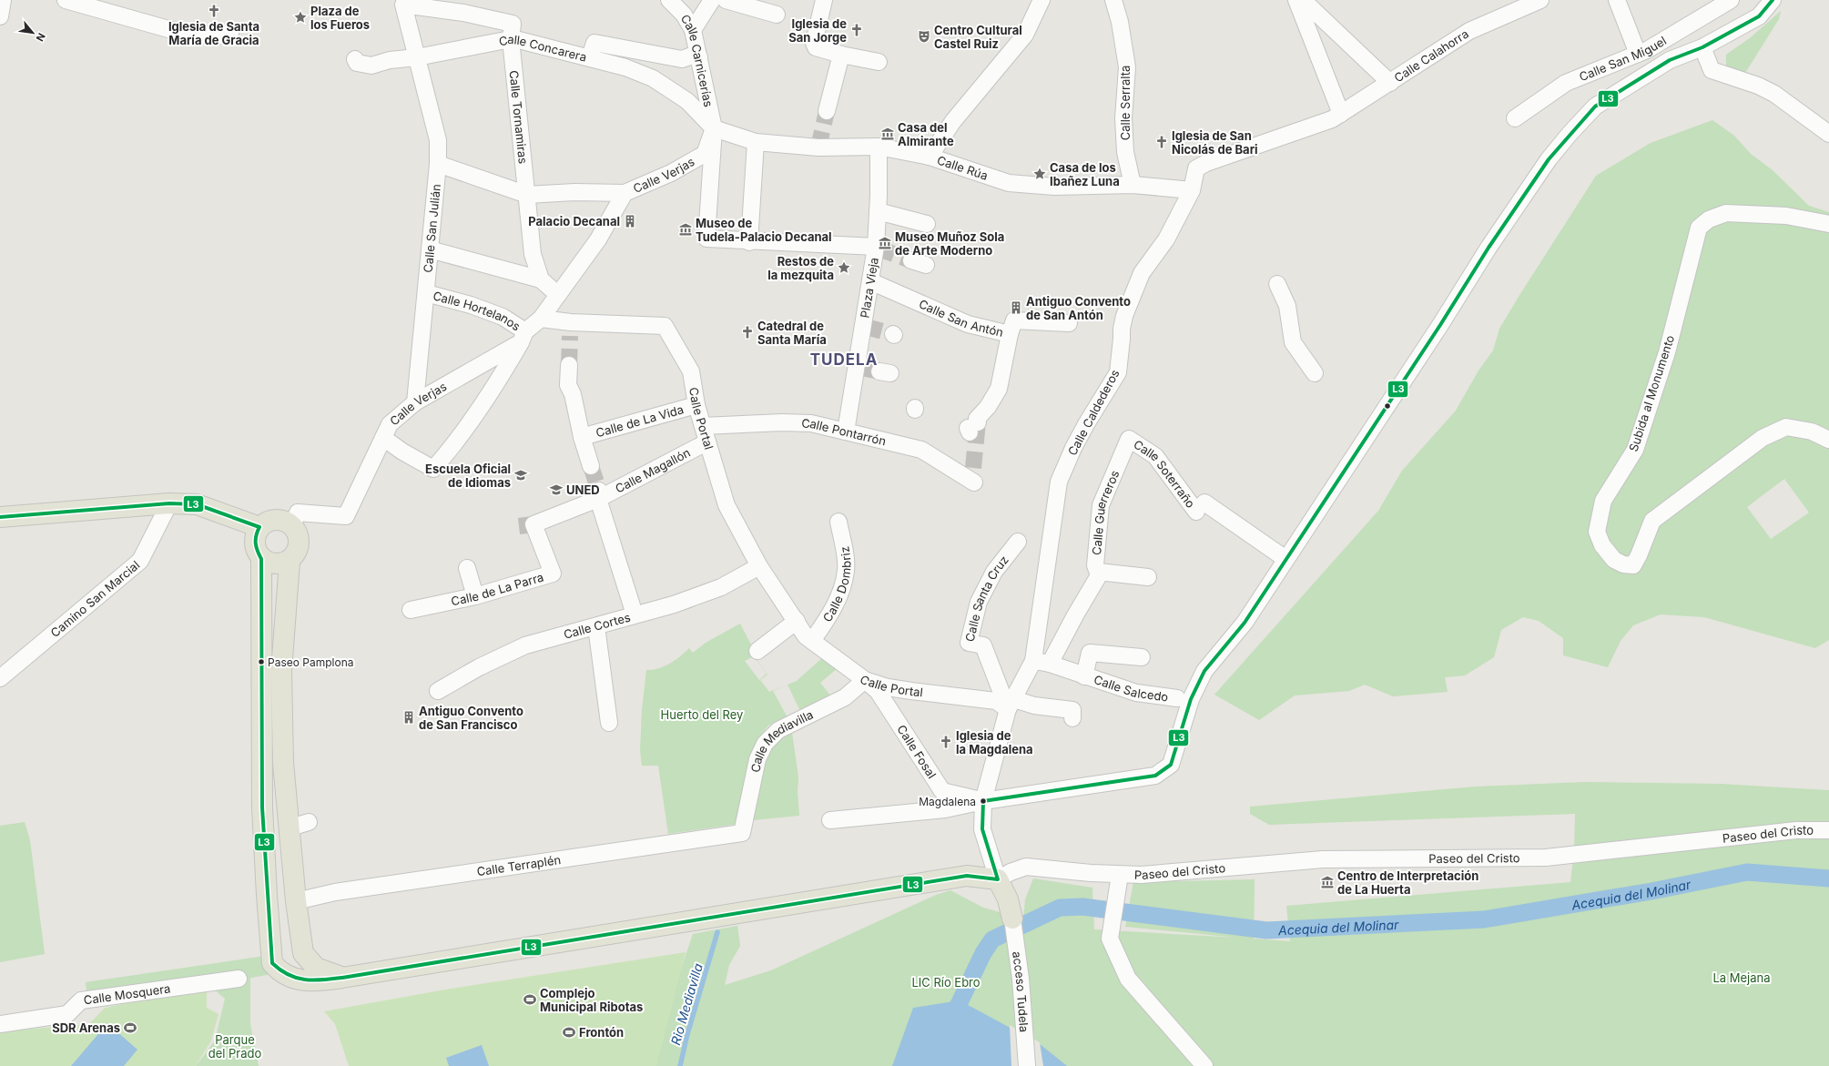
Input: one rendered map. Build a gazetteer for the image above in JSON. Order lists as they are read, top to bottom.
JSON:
{
  "streets": {
    "street": [
      "Calle Concarera",
      "Calle Calahorra",
      "Calle San Miguel",
      "Calle Carnicerías",
      "Calle Serralta",
      "Calle Tornamiras",
      "Calle Rúa",
      "Calle Verjas",
      "Calle San Julián",
      "Plaza Vieja",
      "Calle Hortelanos",
      "Calle San Antón",
      "Subida al Monumento",
      "Calle Caldederos",
      "Calle Portal",
      "Calle de La Vida",
      "Calle Pontarrón",
      "Calle Magallón",
      "Calle Soterraño",
      "Calle Guerreros",
      "Calle Dombriz",
      "Calle de La Parra",
      "Camino San Marcial",
      "Calle Santa Cruz",
      "Calle Cortes",
      "Calle Salcedo",
      "Calle Mediavilla",
      "Calle Fosal",
      "Paseo del Cristo",
      "Calle Terraplén",
      "acceso Tudela",
      "Calle Mosquera"
    ]
  },
  "crossings": [
    ["Calle Concarera", "Calle Carnicerías"],
    ["Calle Concarera", "Calle Tornamiras"],
    ["Calle Concarera", "Calle Rúa"],
    ["Calle Concarera", "Calle Verjas"],
    ["Calle Concarera", "Calle San Julián"],
    ["Calle Calahorra", "Calle Caldederos"],
    ["Calle Carnicerías", "Calle Rúa"],
    ["Calle Carnicerías", "Calle Verjas"],
    ["Calle Carnicerías", "Plaza Vieja"],
    ["Calle Serralta", "Calle Rúa"],
    ["Calle Tornamiras", "Calle San Julián"],
    ["Calle Rúa", "Calle Verjas"],
    ["Calle Rúa", "Calle Caldederos"],
    ["Calle Verjas", "Calle San Julián"],
    ["Calle Verjas", "Calle Hortelanos"],
    ["Calle Verjas", "Calle Portal"],
    ["Calle San Julián", "Calle Hortelanos"],
    ["Plaza Vieja", "Calle San Antón"],
    ["Plaza Vieja", "Calle Pontarrón"],
    ["Calle Caldederos", "Calle Portal"],
    ["Calle Caldederos", "Calle Santa Cruz"],
    ["Calle Caldederos", "Calle Salcedo"],
    ["Calle Caldederos", "Calle Fosal"],
    ["Calle Caldederos", "Paseo del Cristo"],
    ["Calle Portal", "Calle de La Vida"],
    ["Calle Portal", "Calle Pontarrón"],
    ["Calle Portal", "Calle Magallón"],
    ["Calle Portal", "Calle Dombriz"],
    ["Calle Portal", "Calle Santa Cruz"],
    ["Calle Portal", "Calle Cortes"],
    ["Calle Portal", "Calle Mediavilla"],
    ["Calle Portal", "Calle Fosal"],
    ["Calle Pontarrón", "Calle Magallón"],
    ["Calle Magallón", "Calle de La Parra"],
    ["Calle Soterraño", "Calle Guerreros"],
    ["Calle Guerreros", "Calle Salcedo"],
    ["Calle Mediavilla", "Calle Fosal"],
    ["Calle Mediavilla", "Calle Terraplén"]
  ],
  "districts": ["TUDELA"],
  "water": ["Acequia del Molinar", "Rio Mediavilla"],
  "parks": [
    "Huerto del Rey",
    "La Mejana",
    "LIC Río Ebro",
    "Parque del Prado"
  ],
  "places": {
    "church": [
      "Iglesia de Santa María de Gracia",
      "Iglesia de San Jorge",
      "Iglesia de San Nicolás de Bari",
      "Catedral de Santa María",
      "Iglesia de la Magdalena"
    ],
    "place": ["Plaza de los Fueros", "Casa de los Ibañez Luna", "Restos de la mezquita"],
    "theatre": ["Centro Cultural Castel Ruiz"],
    "museum": [
      "Casa del Almirante",
      "Museo de Tudela-Palacio Decanal",
      "Museo Muñoz Sola de Arte Moderno",
      "Centro de Interpretación de La Huerta"
    ],
    "building": ["Palacio Decanal", "Antiguo Convento de San Antón", "Antiguo Convento de San Francisco"],
    "school or university": ["Escuela Oficial de Idiomas", "UNED"],
    "other": ["Paseo Pamplona", "Magdalena"],
    "sports": ["Complejo Municipal Ribotas", "SDR Arenas", "Frontón"]
  },
  "lines": ["transit line L3"],
  "north": "bottom right"
}
